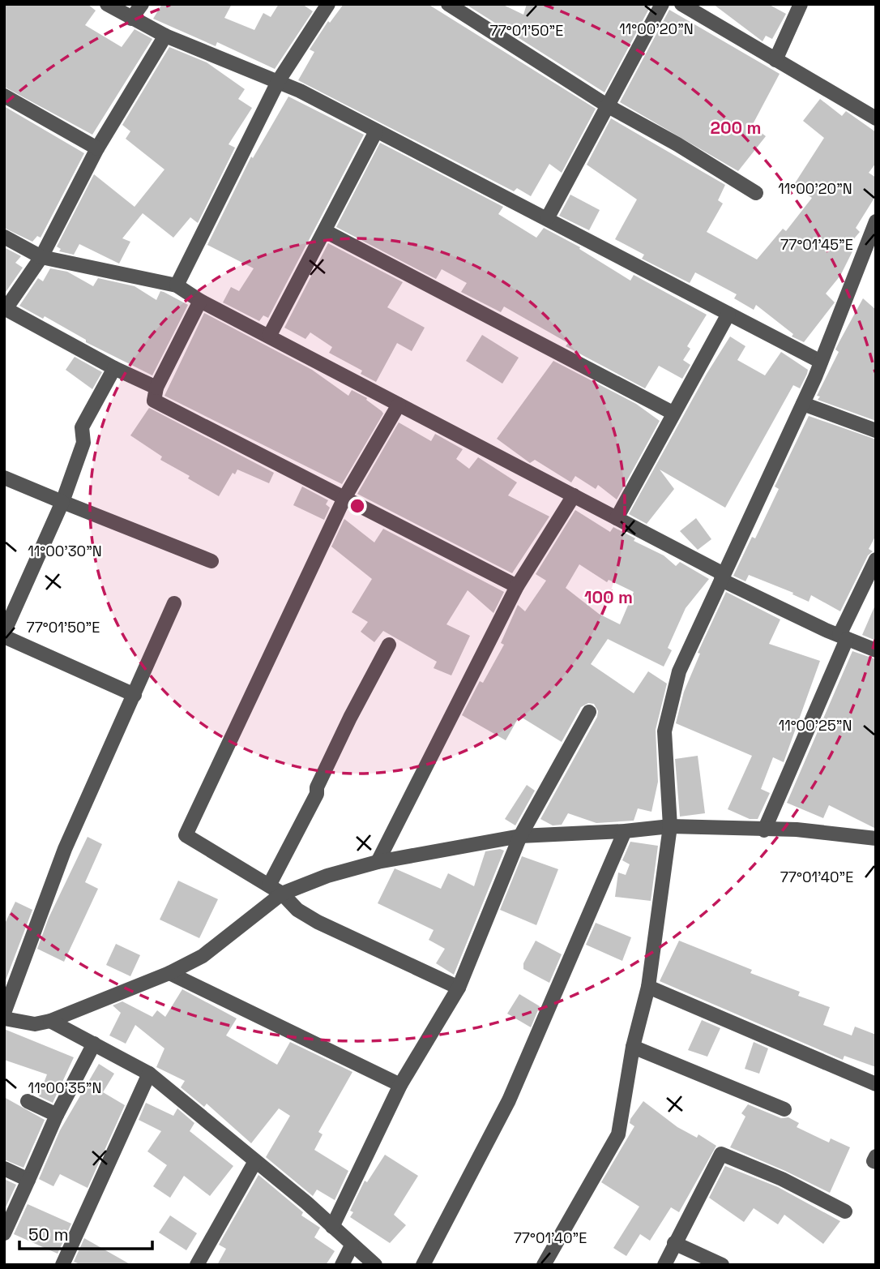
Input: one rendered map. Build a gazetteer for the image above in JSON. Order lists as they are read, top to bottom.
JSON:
{
  "scale_bar": "50 m",
  "coordinates": [
    "11°00'20\"N",
    "77°01'50\"E",
    "77°01'45\"E",
    "11°00'30\"N",
    "11°00'25\"N",
    "77°01'40\"E",
    "11°00'35\"N"
  ],
  "rings": ["200 m", "100 m"]
}
